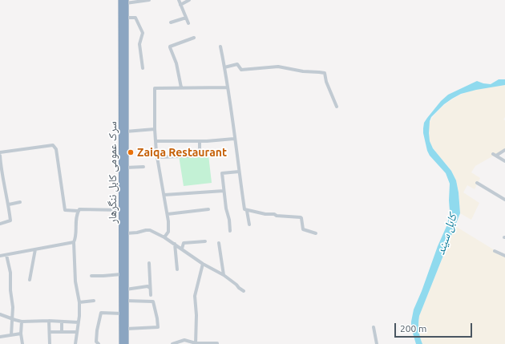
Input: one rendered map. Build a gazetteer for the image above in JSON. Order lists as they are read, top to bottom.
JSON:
{
  "streets": {
    "highway": ["سرک عمومی کابل ننگرهار"]
  },
  "water": ["کابل سيند"],
  "places": ["Zaiqa Restaurant"],
  "scale_bar": "200 m"
}
